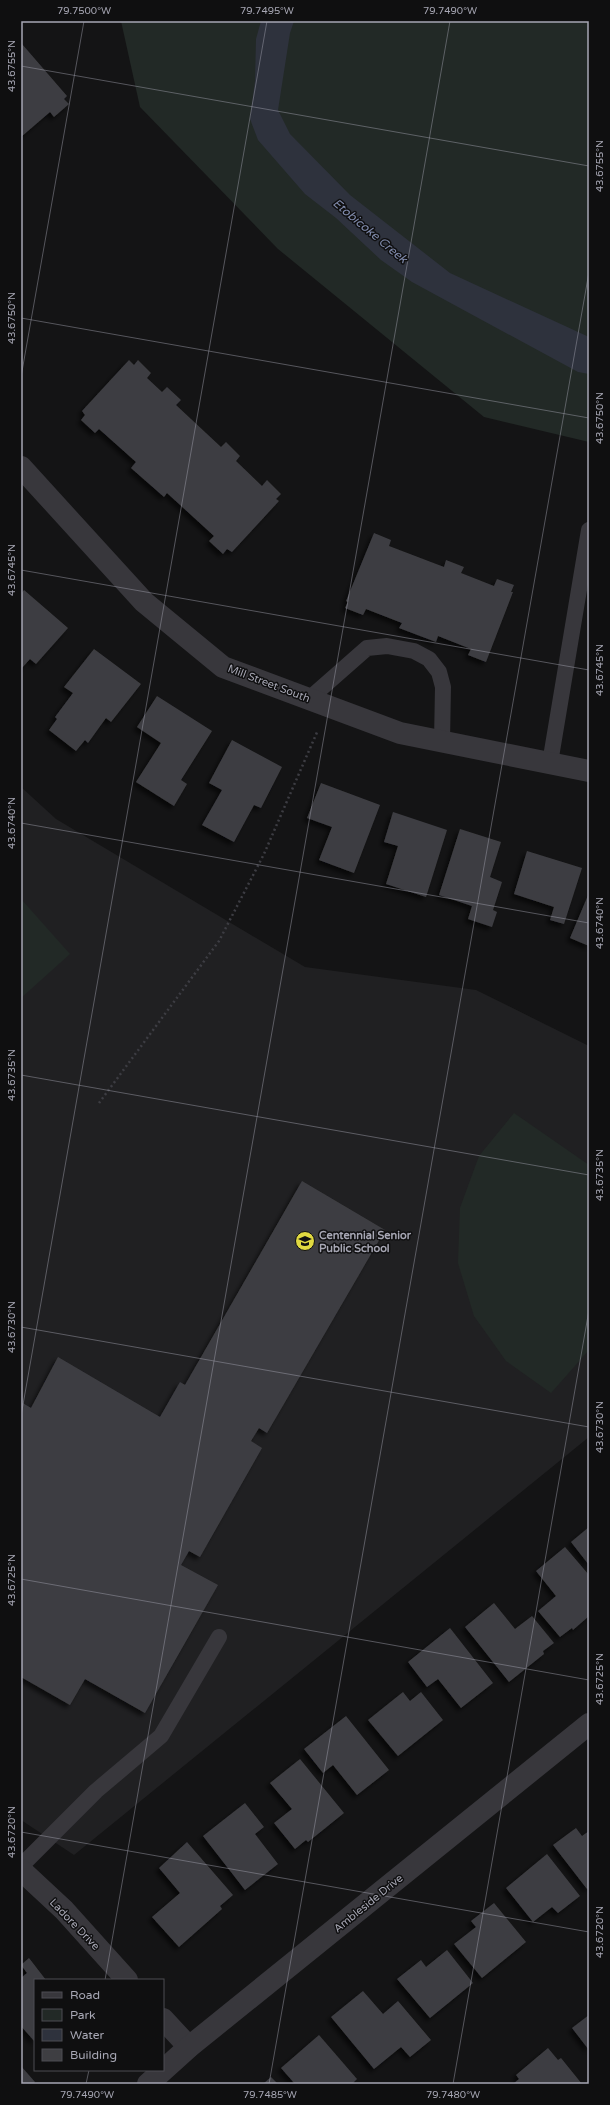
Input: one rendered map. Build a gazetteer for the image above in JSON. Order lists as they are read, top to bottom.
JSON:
{
  "streets": {
    "street": ["Mill Street South", "Ambleside Drive", "Ladore Drive"]
  },
  "water": ["Etobicoke Creek"],
  "places": {
    "school or university": ["Centennial Senior Public School"]
  },
  "legend": [
    "Road",
    "Park",
    "Water",
    "Building"
  ],
  "coordinates": [
    "79.7500°W",
    "79.7495°W",
    "79.7490°W",
    "43.6755°N",
    "43.6750°N",
    "43.6745°N",
    "43.6740°N",
    "43.6735°N",
    "43.6730°N",
    "43.6725°N",
    "43.6720°N",
    "79.7485°W",
    "79.7480°W"
  ]
}
